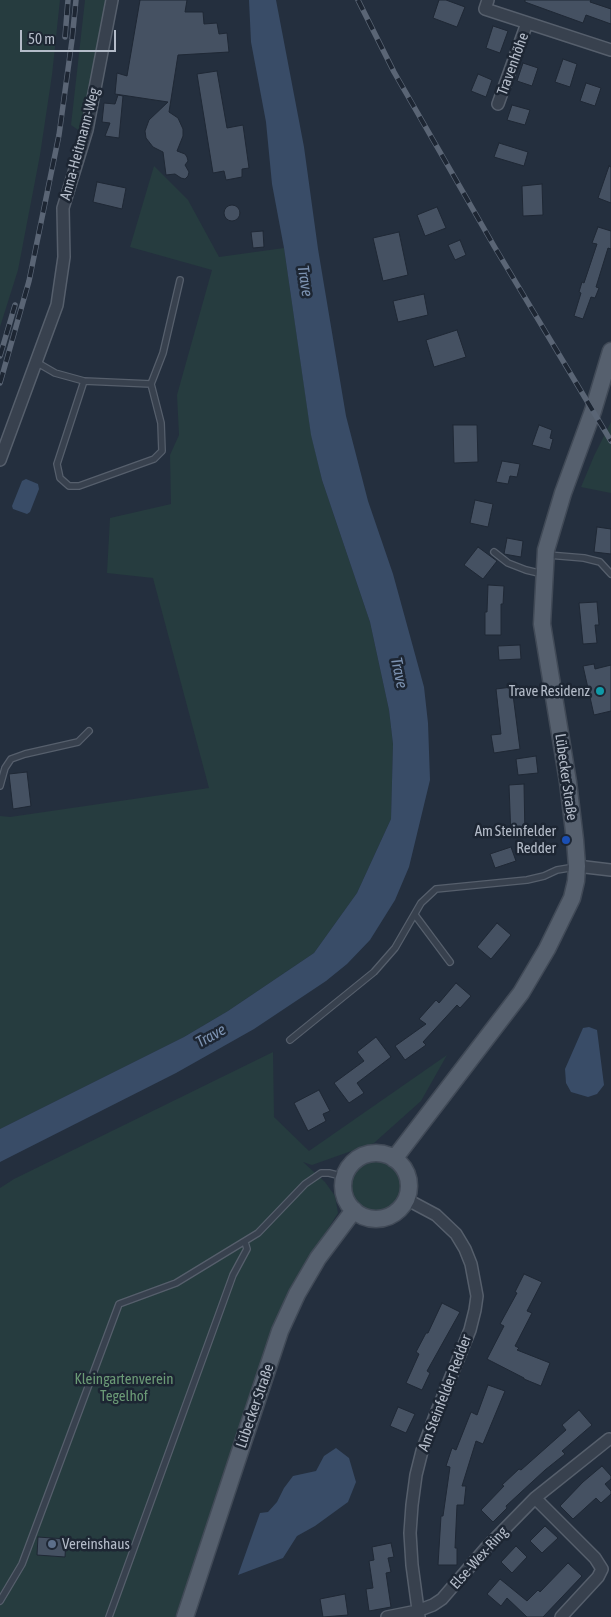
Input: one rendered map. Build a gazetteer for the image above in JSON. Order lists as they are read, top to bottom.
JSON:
{
  "streets": {
    "main road": ["Lübecker Straße"],
    "street": [
      "Travenhöhe",
      "Anna-Heitmann-Weg",
      "Am Steinfelder Redder",
      "Else-Wex-Ring"
    ]
  },
  "crossings": [
    ["Lübecker Straße", "Am Steinfelder Redder"],
    ["Am Steinfelder Redder", "Else-Wex-Ring"]
  ],
  "water": ["Trave"],
  "parks": ["Kleingartenverein Tegelhof"],
  "places": ["Trave Residenz", "Am Steinfelder Redder", "Vereinshaus"],
  "scale_bar": "50 m"
}
